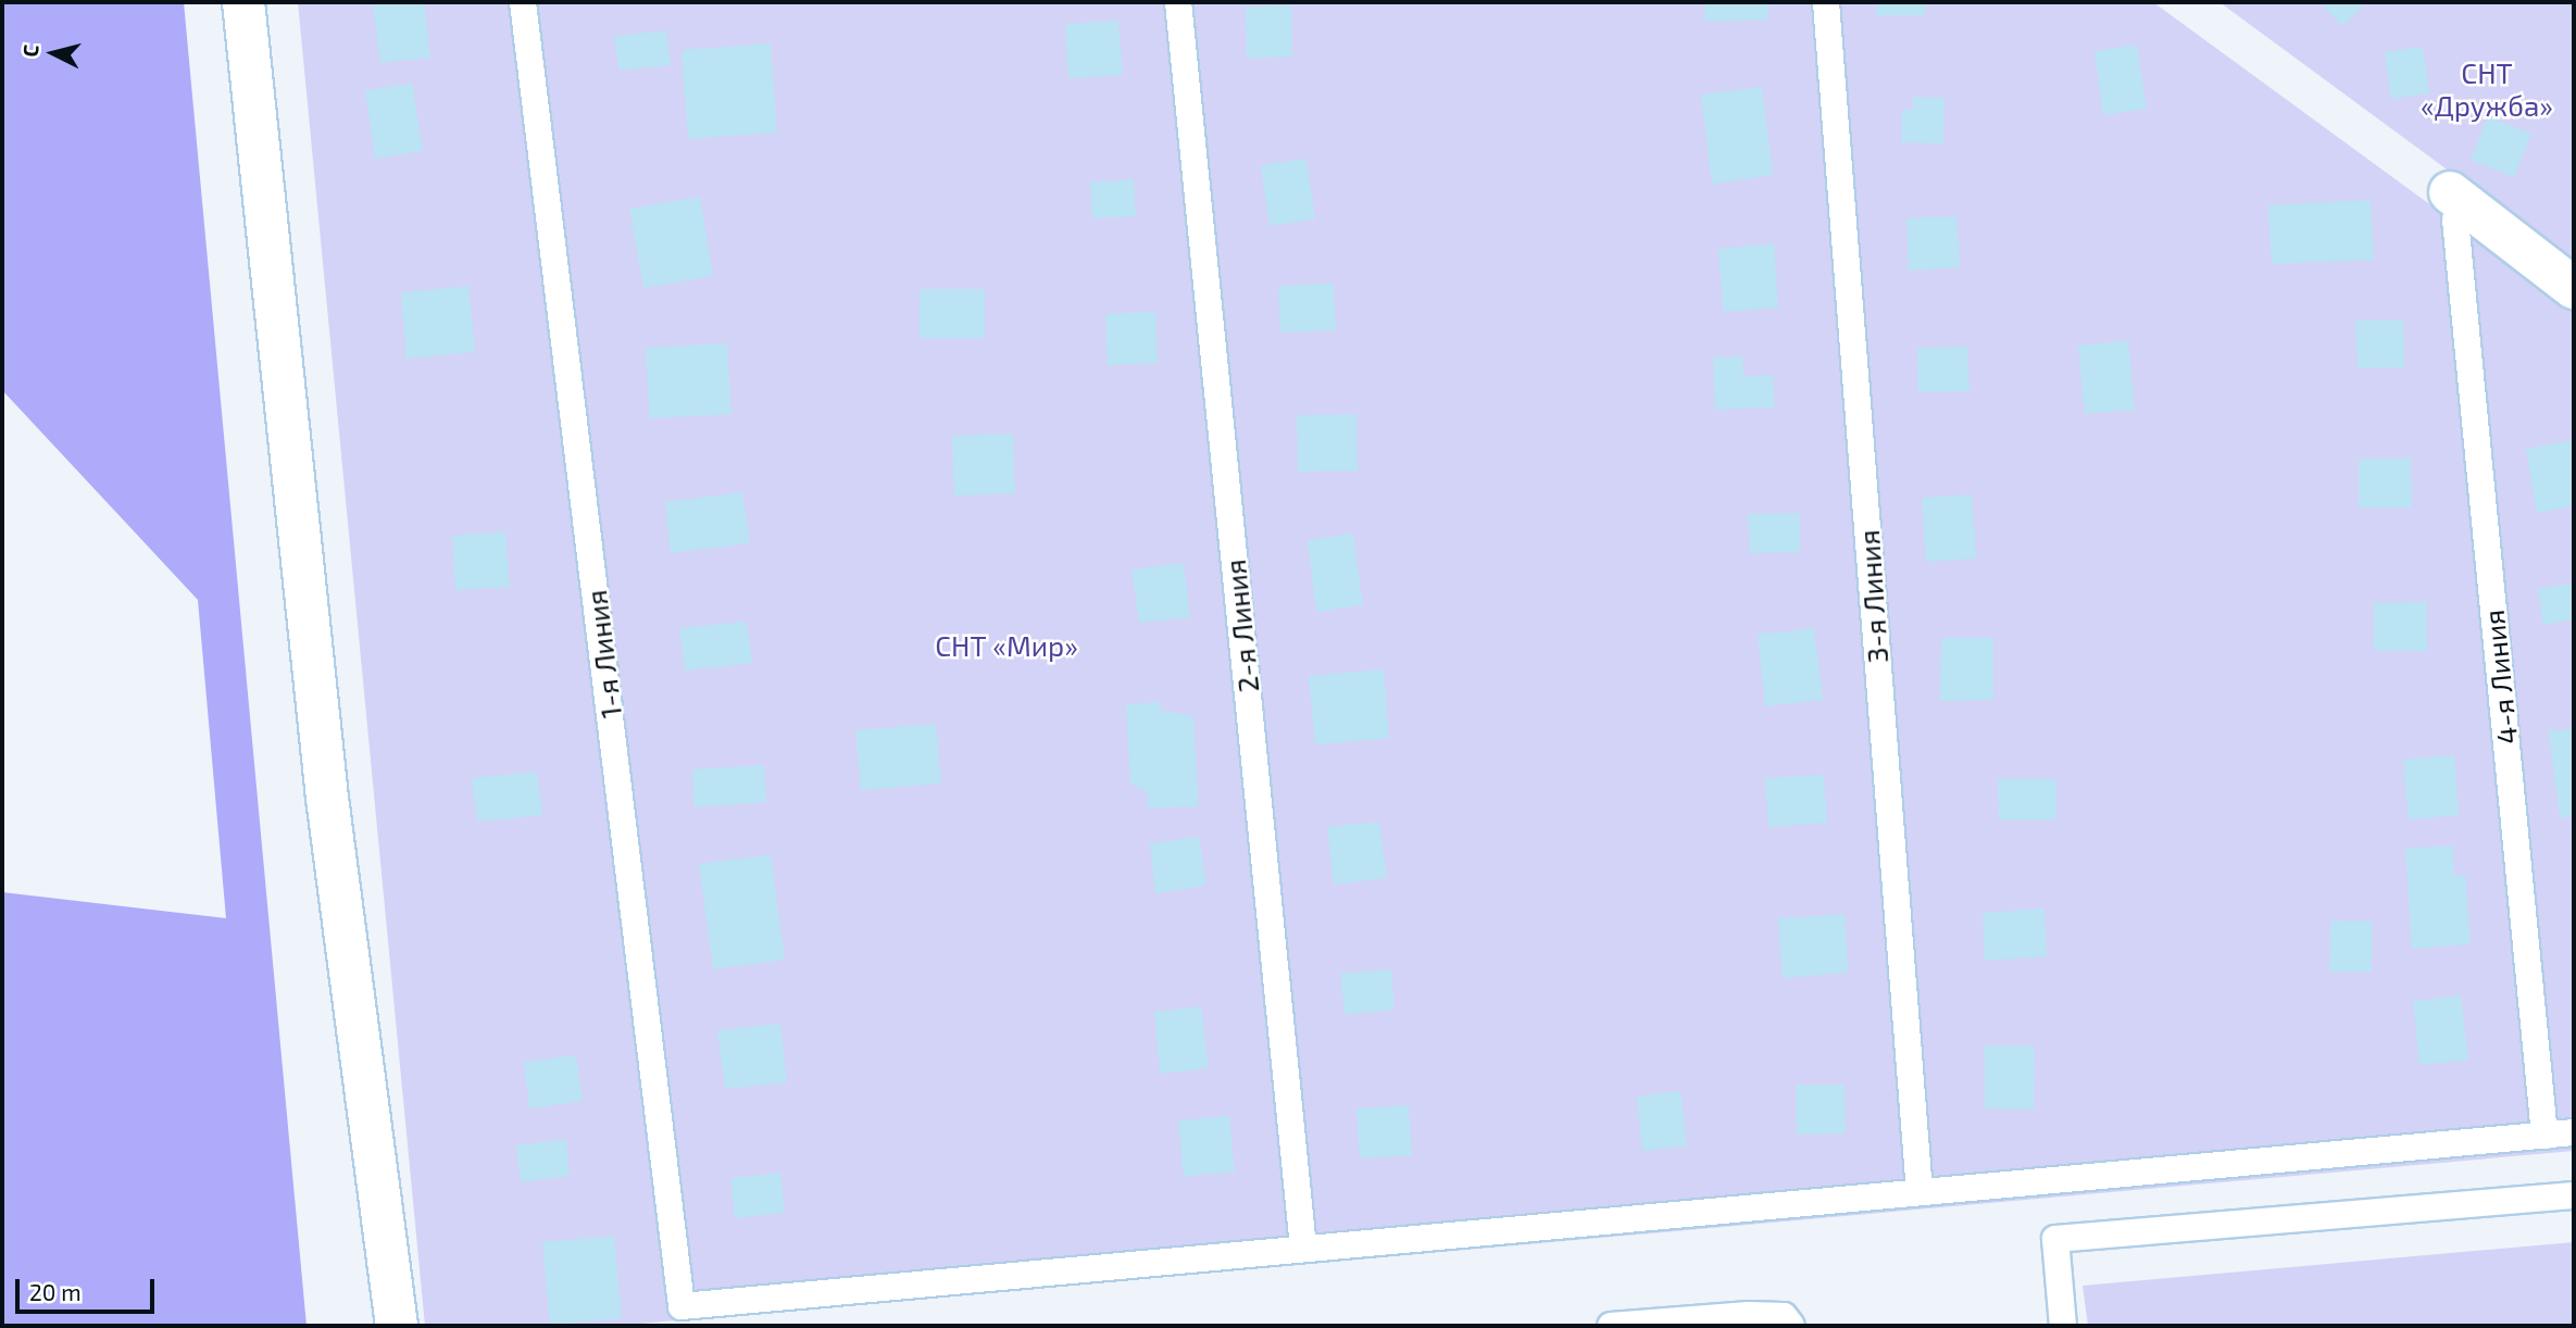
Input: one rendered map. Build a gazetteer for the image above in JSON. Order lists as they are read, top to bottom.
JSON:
{
  "streets": {
    "lane": [
      "3-я Линия",
      "2-я Линия",
      "1-я Линия",
      "4-я Линия"
    ]
  },
  "crossings": [
    ["2-я Линия", "1-я Линия"]
  ],
  "parks": ["СНТ «Дружба»", "СНТ «Мир»"],
  "scale_bar": "20 m",
  "north": "left"
}
